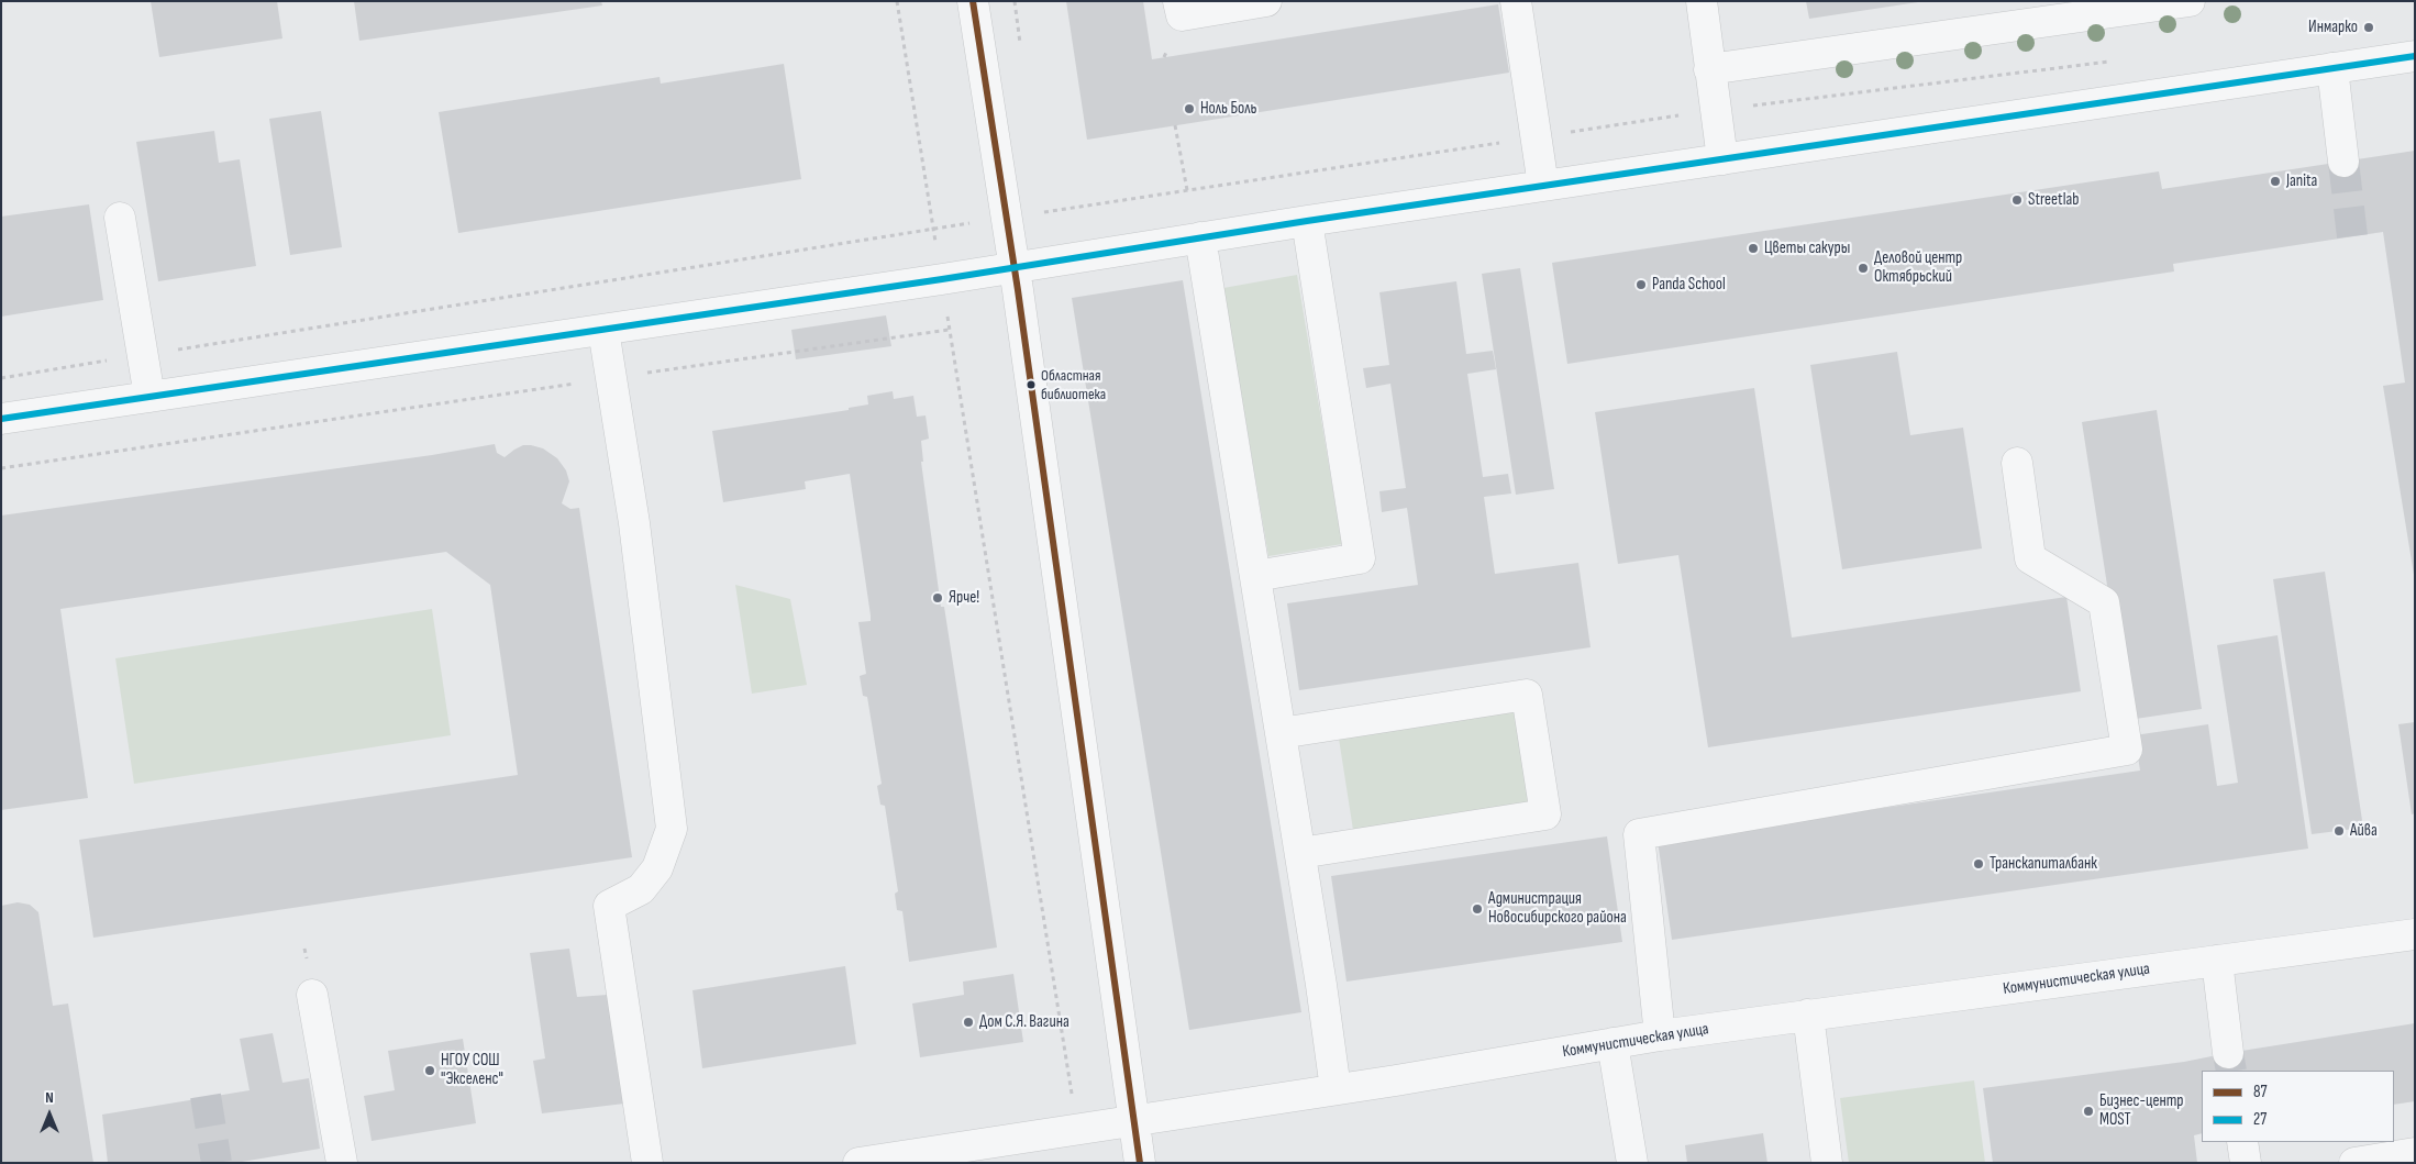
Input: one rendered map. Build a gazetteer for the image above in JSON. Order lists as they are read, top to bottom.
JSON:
{
  "streets": {
    "street": ["Коммунистическая улица"]
  },
  "places": [
    "Инмарко",
    "Ноль Боль",
    "Janita",
    "Streetlab",
    "Цветы сакуры",
    "Деловой центр Октябрьский",
    "Panda School",
    "Областная библиотека",
    "Ярче!",
    "Айва",
    "Транскапиталбанк",
    "Администрация Новосибирского района",
    "Дом С.Я. Вагина",
    "НГОУ СОШ \"Экселенс\"",
    "Бизнес-центр MOST"
  ],
  "lines": ["transit line 87", "transit line 27"],
  "legend": ["87", "27"],
  "north": "top"
}
